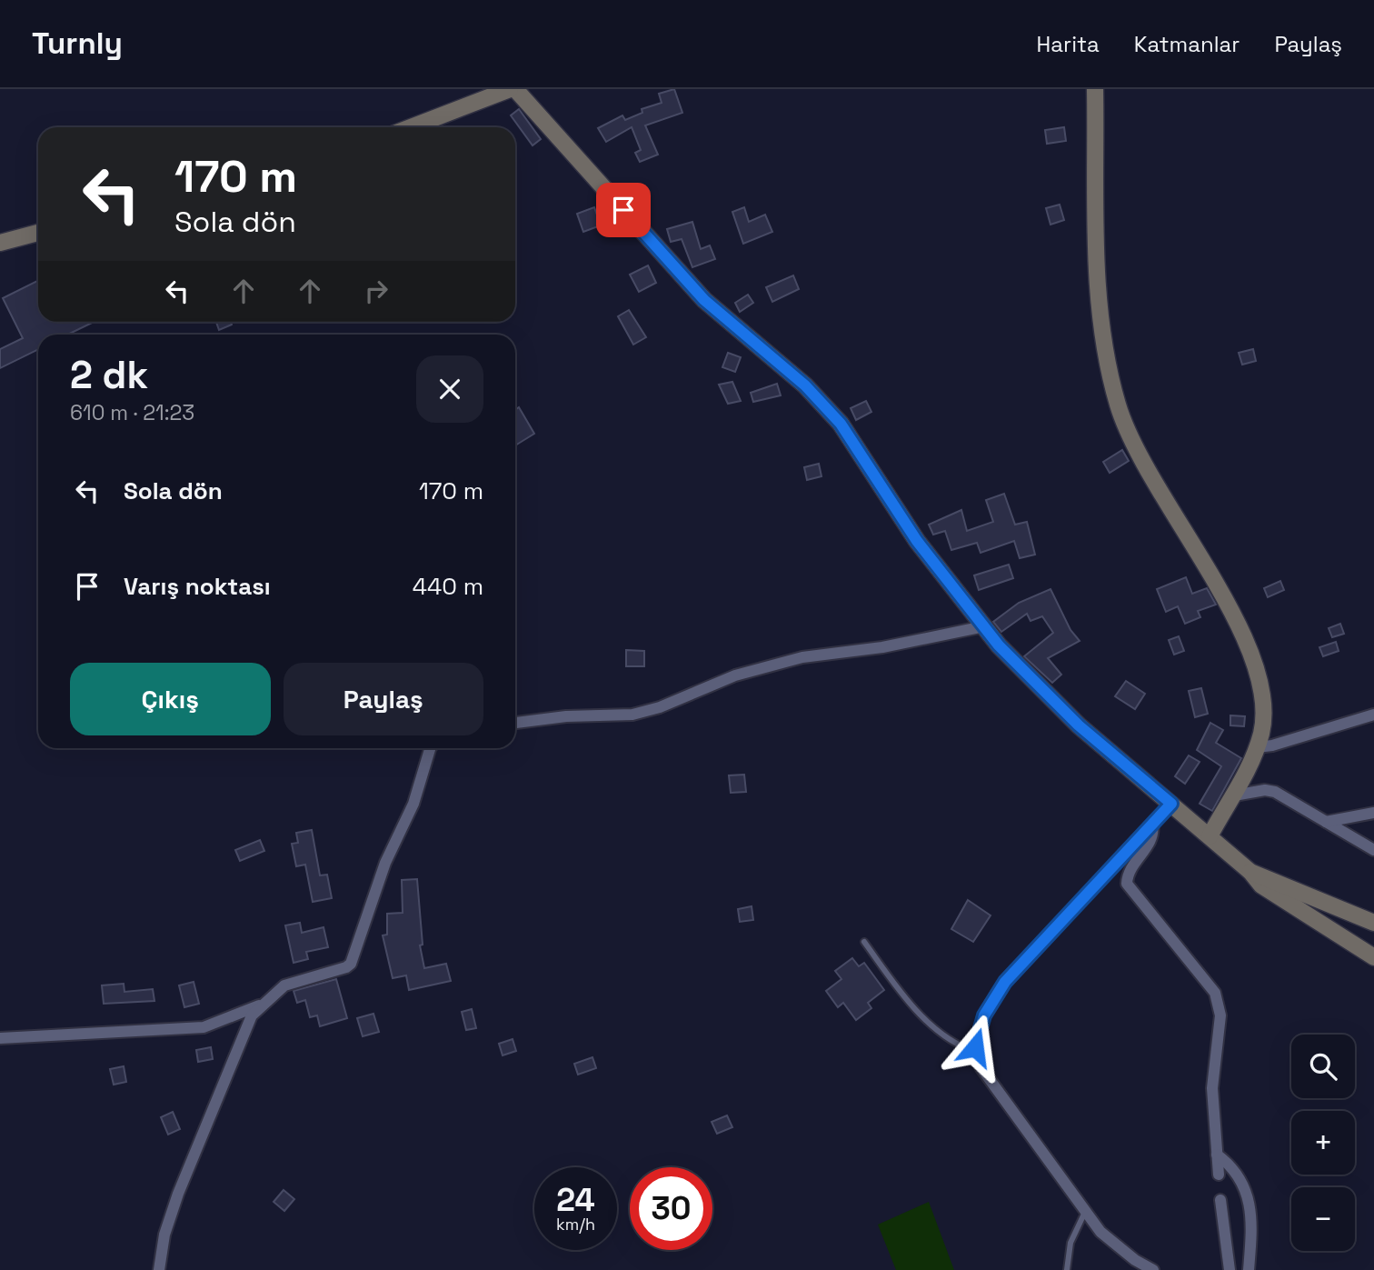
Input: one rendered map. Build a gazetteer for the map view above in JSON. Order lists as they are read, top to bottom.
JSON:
{
  "page": {
    "header": "Turnly",
    "nav": ["Harita", "Katmanlar", "Paylaş"],
    "turn": ["170 m", "Sola dön"],
    "heading": ["2 dk", "610 m · 21:23"],
    "list": [
      {
        "name": "Sola dön",
        "value": "170 m"
      },
      {
        "name": "Varış noktası",
        "value": "440 m"
      }
    ],
    "buttons": ["Çıkış", "Paylaş"],
    "map_buttons": ["+", "−"],
    "speed": "24 km/h",
    "limit": "30"
  }
}
